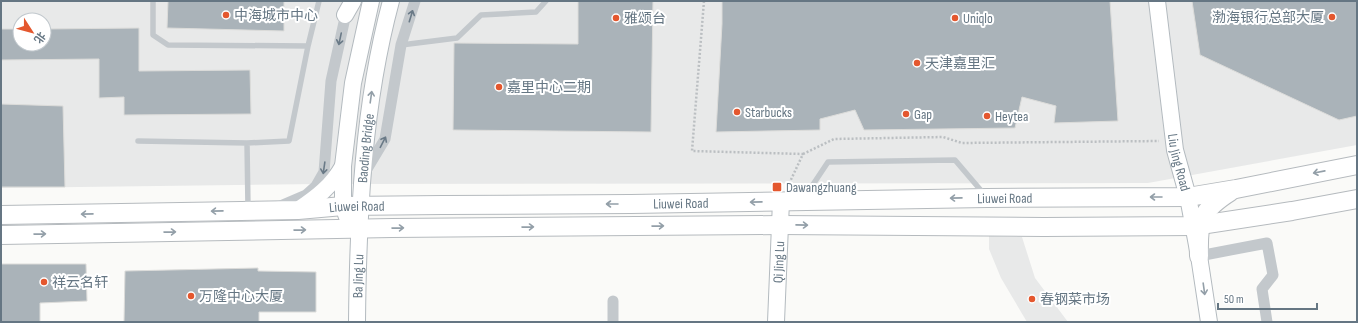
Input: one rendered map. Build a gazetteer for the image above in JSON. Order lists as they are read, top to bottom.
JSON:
{
  "streets": {
    "main road": [
      "Baoding Bridge",
      "Liu Jing Road",
      "Liuwei Road",
      "Qi Jing Lu",
      "Ba Jing Lu"
    ]
  },
  "crossings": [
    ["Baoding Bridge", "Liuwei Road"],
    ["Baoding Bridge", "Ba Jing Lu"],
    ["Liu Jing Road", "Liuwei Road"],
    ["Liuwei Road", "Qi Jing Lu"],
    ["Liuwei Road", "Ba Jing Lu"]
  ],
  "places": {
    "other": [
      "中海城市中心",
      "渤海银行总部大厦",
      "雅颂台",
      "Uniqlo",
      "天津嘉里汇",
      "嘉里中心二期",
      "Starbucks",
      "Gap",
      "Heytea",
      "祥云名轩",
      "万隆中心大厦",
      "春钢菜市场"
    ],
    "transit": ["Dawangzhuang"]
  },
  "scale_bar": "50 m",
  "north": "bottom right"
}
